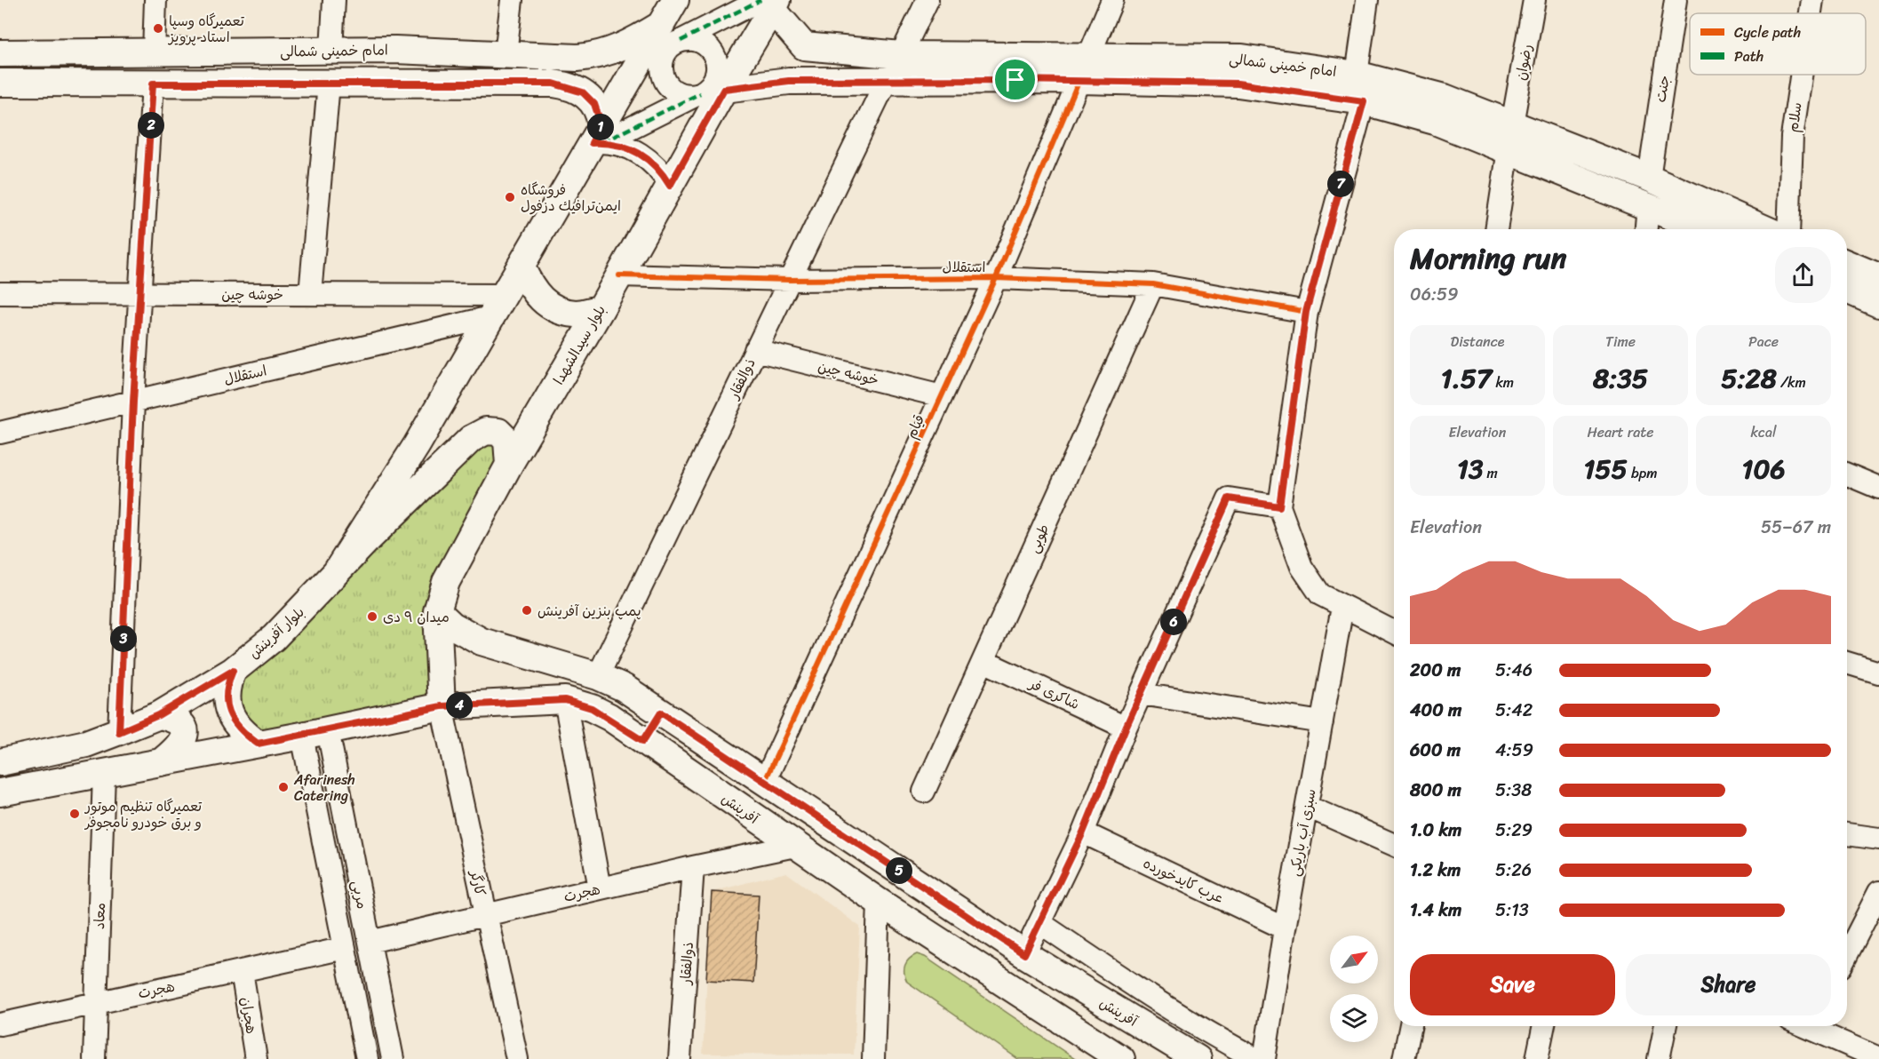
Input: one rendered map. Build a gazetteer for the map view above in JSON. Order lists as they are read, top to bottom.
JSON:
{
  "streets": {
    "main road": [
      "امام خمینی شمالی",
      "بلوار سیدالشهدا",
      "بلوار آفرینش",
      "آفرینش"
    ],
    "street": [
      "رضوان",
      "جنت",
      "سلام",
      "استقلال",
      "خوشه چین",
      "ذوالفقار",
      "قیام",
      "طوبی",
      "شاکری فر",
      "سبزی آب باریکی",
      "عرب کایدخورده",
      "کارگر",
      "هجرت",
      "مربی",
      "معاد",
      "هجران"
    ]
  },
  "crossings": [
    ["امام خمینی شمالی", "رضوان"],
    ["امام خمینی شمالی", "جنت"],
    ["امام خمینی شمالی", "بلوار سیدالشهدا"],
    ["امام خمینی شمالی", "ذوالفقار"],
    ["امام خمینی شمالی", "قیام"],
    ["استقلال", "بلوار سیدالشهدا"],
    ["استقلال", "ذوالفقار"],
    ["استقلال", "قیام"],
    ["استقلال", "طوبی"],
    ["خوشه چین", "ذوالفقار"],
    ["خوشه چین", "قیام"],
    ["بلوار سیدالشهدا", "آفرینش"],
    ["بلوار سیدالشهدا", "کارگر"],
    ["ذوالفقار", "آفرینش"],
    ["ذوالفقار", "هجرت"],
    ["قیام", "آفرینش"],
    ["طوبی", "شاکری فر"],
    ["آفرینش", "کارگر"],
    ["آفرینش", "هجرت"],
    ["آفرینش", "مربی"],
    ["سبزی آب باریکی", "عرب کایدخورده"],
    ["کارگر", "هجرت"],
    ["هجرت", "مربی"],
    ["هجرت", "معاد"],
    ["هجرت", "هجران"]
  ],
  "places": [
    "تعمیرگاه وسپا استاد پرویز",
    "فروشگاه ايمن‌ترافيك دزفول",
    "پمپ بنزین آفرینش",
    "میدان ۹ دی",
    "Afarinesh Catering",
    "تعمیرگاه تنظیم موتور و برق خودرو نامجوفر"
  ],
  "legend": ["Cycle path", "Path"],
  "north": "top right",
  "page": {
    "pins": [
      "2",
      "1",
      "7",
      "6",
      "3",
      "4",
      "5"
    ],
    "heading": ["Morning run", "06:59"],
    "stats": [
      ["Distance", "1.57 km"],
      ["Time", "8:35"],
      ["Pace", "5:28 /km"],
      ["Elevation", "13 m"],
      ["Heart rate", "155 bpm"],
      ["kcal", "106"]
    ],
    "chart": ["Elevation", "55–67 m"],
    "list": [
      {
        "name": "200 m",
        "note": "5:46"
      },
      {
        "name": "400 m",
        "note": "5:42"
      },
      {
        "name": "600 m",
        "note": "4:59"
      },
      {
        "name": "800 m",
        "note": "5:38"
      },
      {
        "name": "1.0 km",
        "note": "5:29"
      },
      {
        "name": "1.2 km",
        "note": "5:26"
      },
      {
        "name": "1.4 km",
        "note": "5:13"
      }
    ],
    "buttons": ["Save", "Share"]
  }
}
